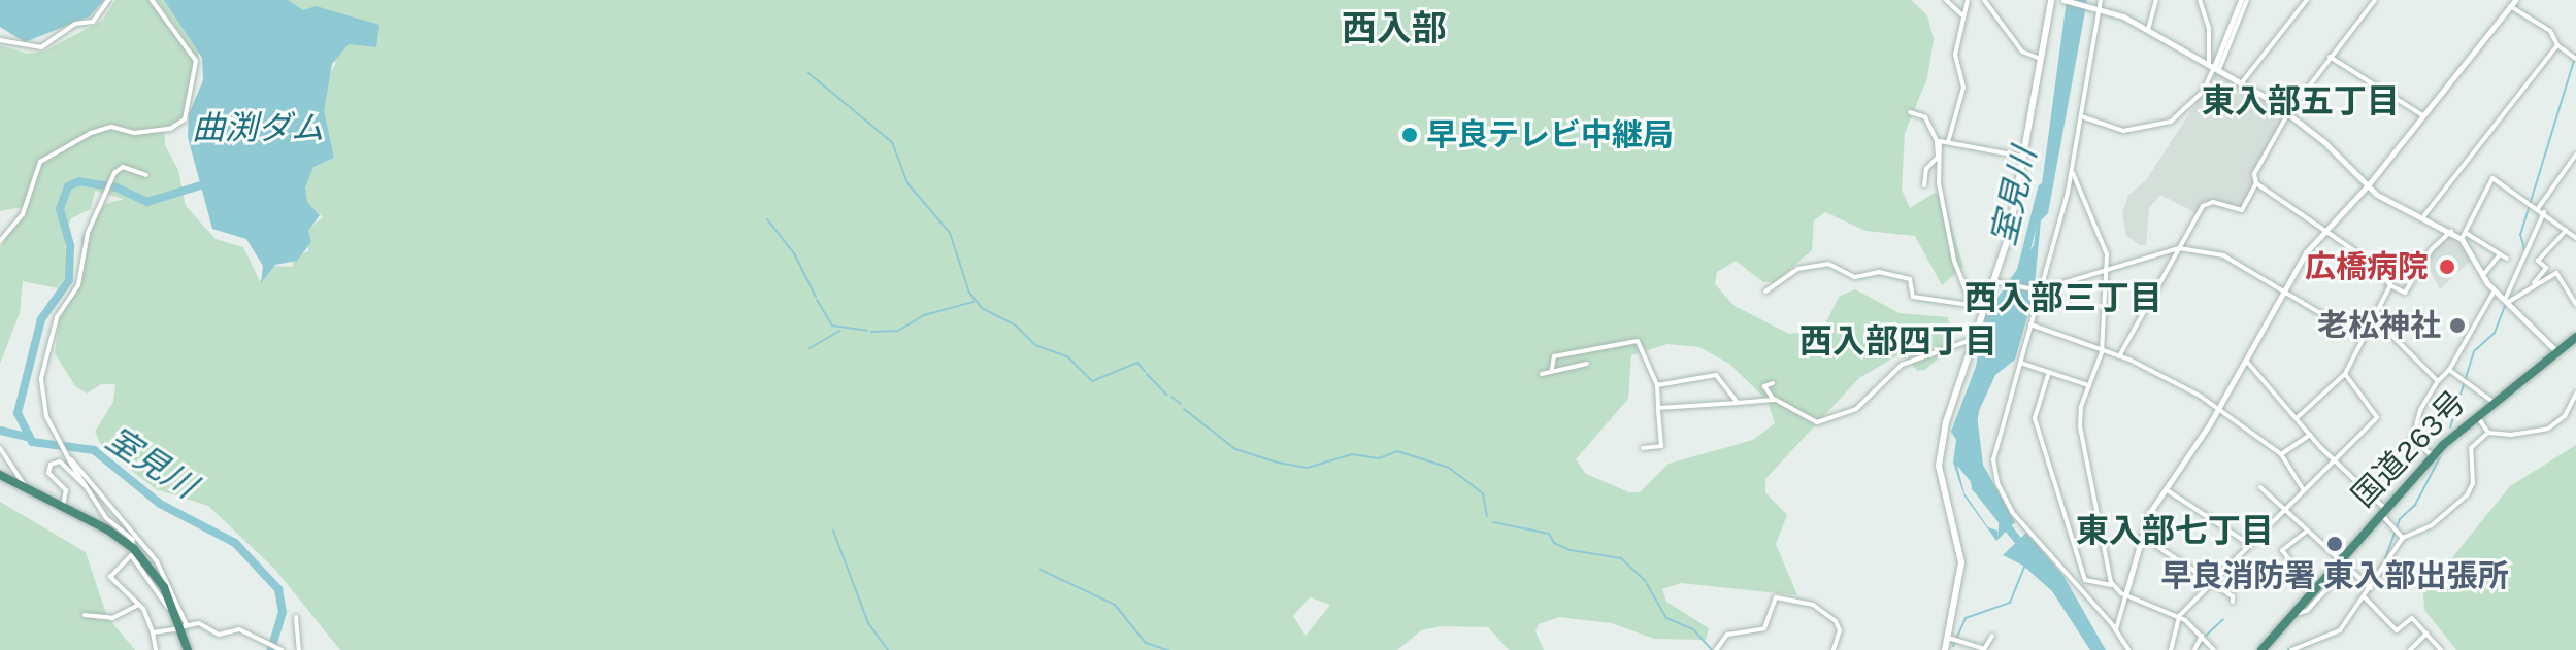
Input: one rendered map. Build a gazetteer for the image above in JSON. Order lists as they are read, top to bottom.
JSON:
{
  "streets": {
    "highway": ["国道263号"]
  },
  "districts": [
    "西入部",
    "東入部五丁目",
    "西入部三丁目",
    "西入部四丁目",
    "東入部七丁目"
  ],
  "water": ["曲渕ダム", "室見川"],
  "places": [
    "早良テレビ中継局",
    "広橋病院",
    "老松神社",
    "早良消防署 東入部出張所"
  ]
}
